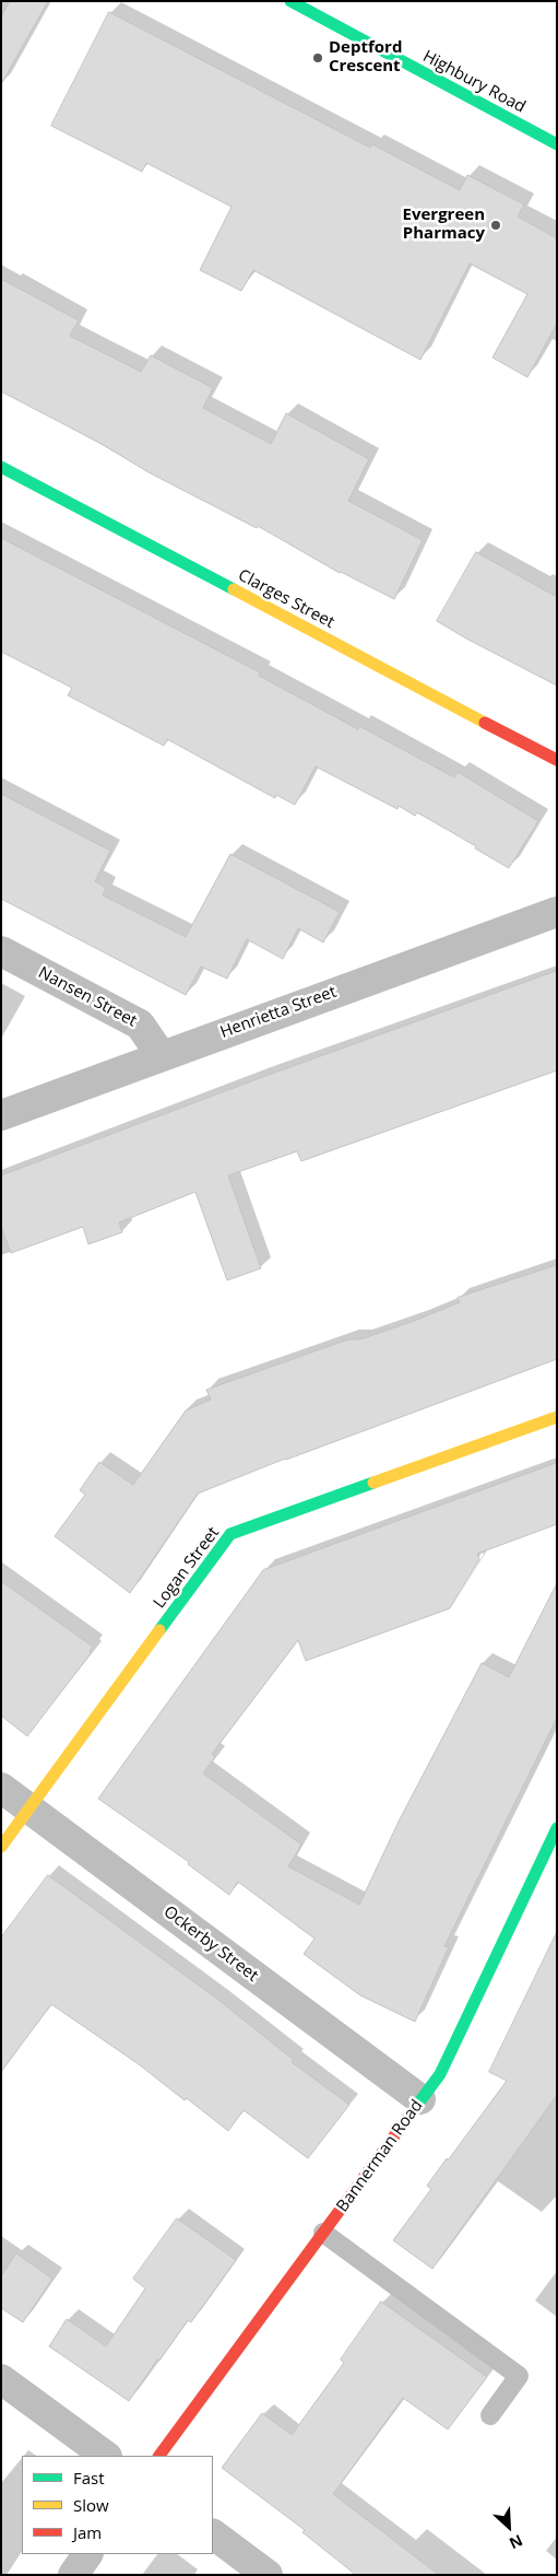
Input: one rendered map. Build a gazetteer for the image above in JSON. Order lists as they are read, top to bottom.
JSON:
{
  "streets": {
    "street": [
      "Highbury Road",
      "Clarges Street",
      "Nansen Street",
      "Henrietta Street",
      "Logan Street",
      "Ockerby Street",
      "Bannerman Road"
    ]
  },
  "crossings": [
    ["Nansen Street", "Henrietta Street"],
    ["Logan Street", "Ockerby Street"],
    ["Ockerby Street", "Bannerman Road"]
  ],
  "places": ["Deptford Crescent", "Evergreen Pharmacy"],
  "legend": ["Fast", "Slow", "Jam"],
  "north": "bottom right"
}
